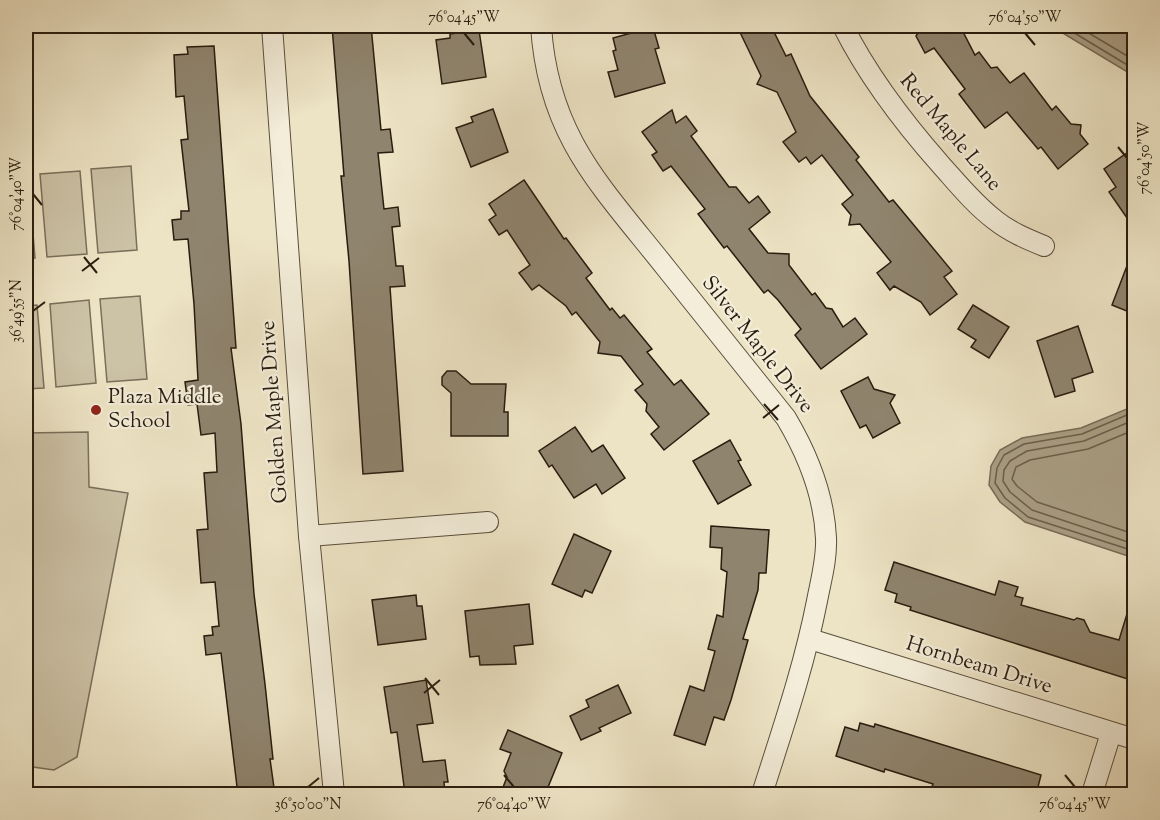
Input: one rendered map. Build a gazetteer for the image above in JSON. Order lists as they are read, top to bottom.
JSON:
{
  "streets": {
    "street": [
      "Red Maple Lane",
      "Silver Maple Drive",
      "Golden Maple Drive",
      "Hornbeam Drive"
    ]
  },
  "crossings": [
    ["Silver Maple Drive", "Hornbeam Drive"]
  ],
  "places": ["Plaza Middle School"],
  "coordinates": [
    "76°04'45\"W",
    "76°04'50\"W",
    "76°04'40\"W",
    "36°49'55\"N",
    "36°50'00\"N"
  ]
}
